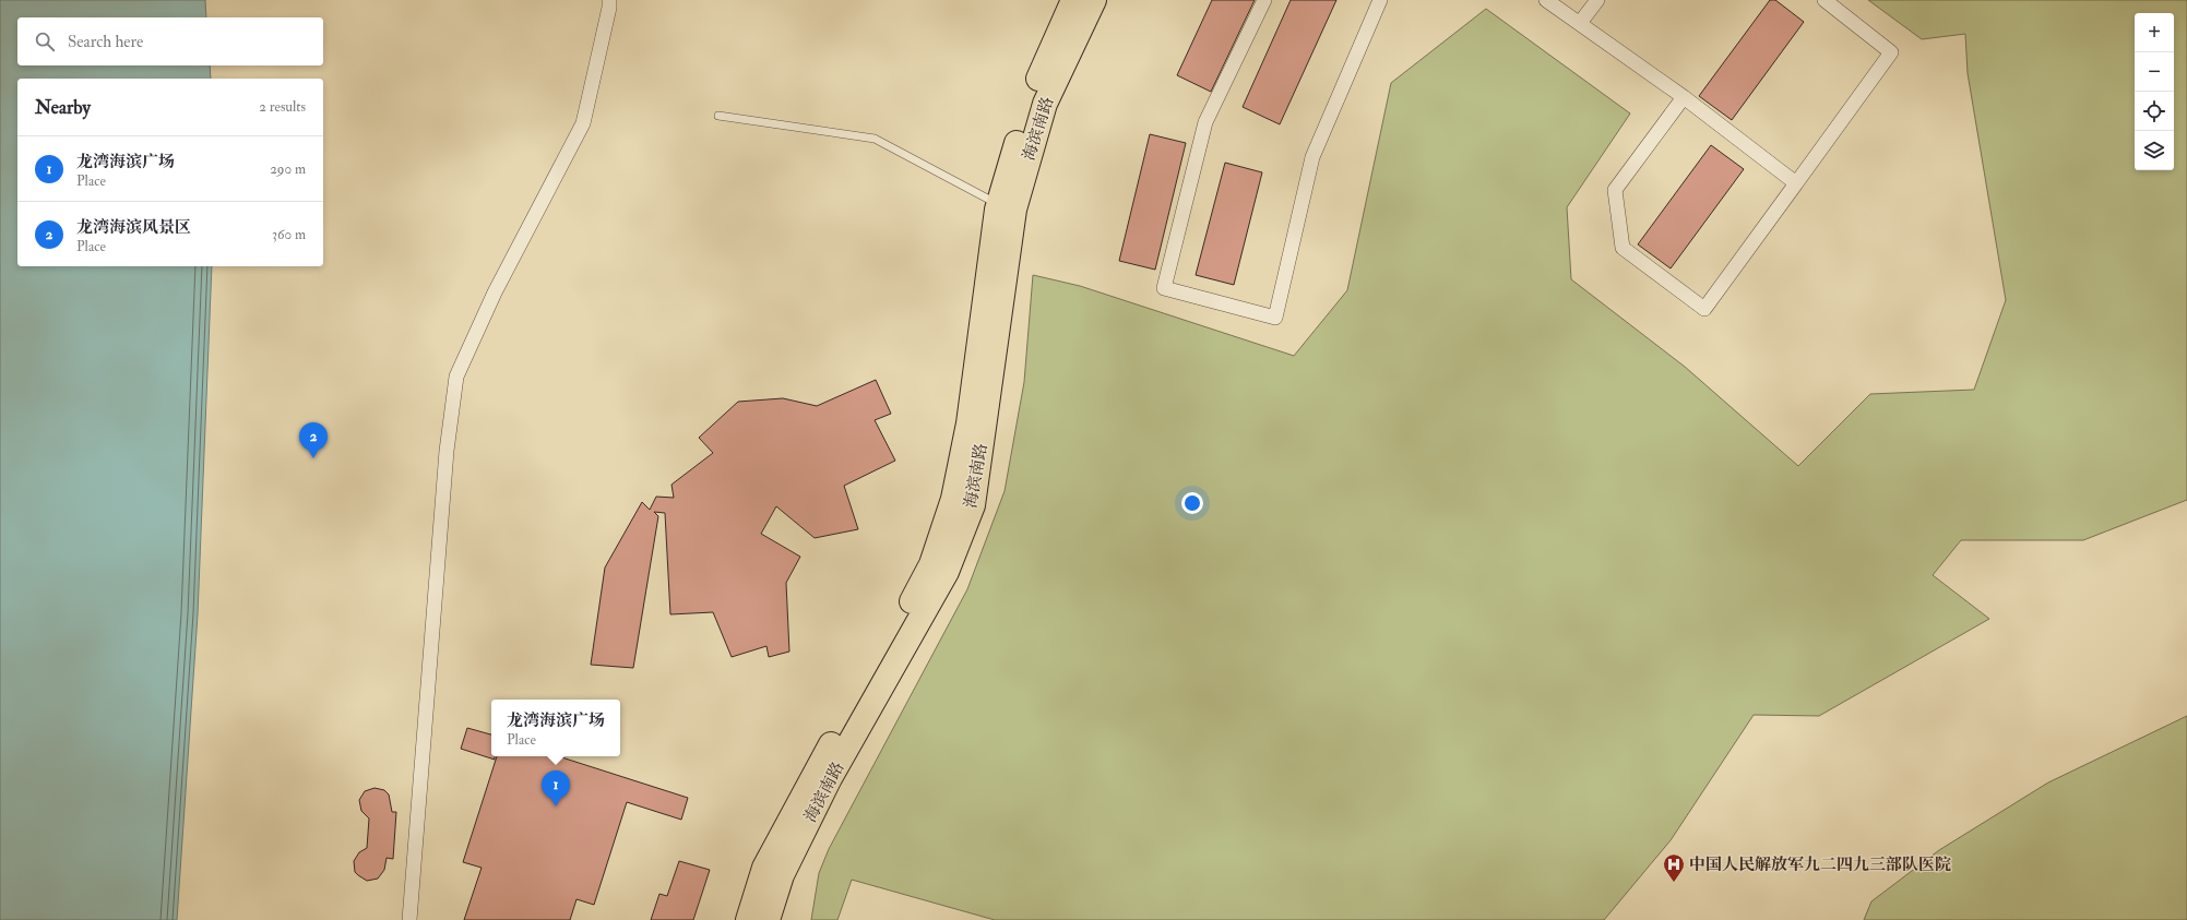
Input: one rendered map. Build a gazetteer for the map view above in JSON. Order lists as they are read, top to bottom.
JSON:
{
  "streets": {
    "highway": ["海滨南路"]
  },
  "places": {
    "hospital": ["中国人民解放军九二四九三部队医院"]
  },
  "page": {
    "map_buttons": ["+", "−"],
    "search": "Search here",
    "heading": ["Nearby", "2 results"],
    "list": [
      {
        "mark": "1",
        "name": "龙湾海滨广场",
        "note": "Place",
        "value": "290 m"
      },
      {
        "mark": "2",
        "name": "龙湾海滨风景区",
        "note": "Place",
        "value": "360 m"
      }
    ],
    "pins": ["2", "1"],
    "popup": ["龙湾海滨广场", "Place"]
  }
}
